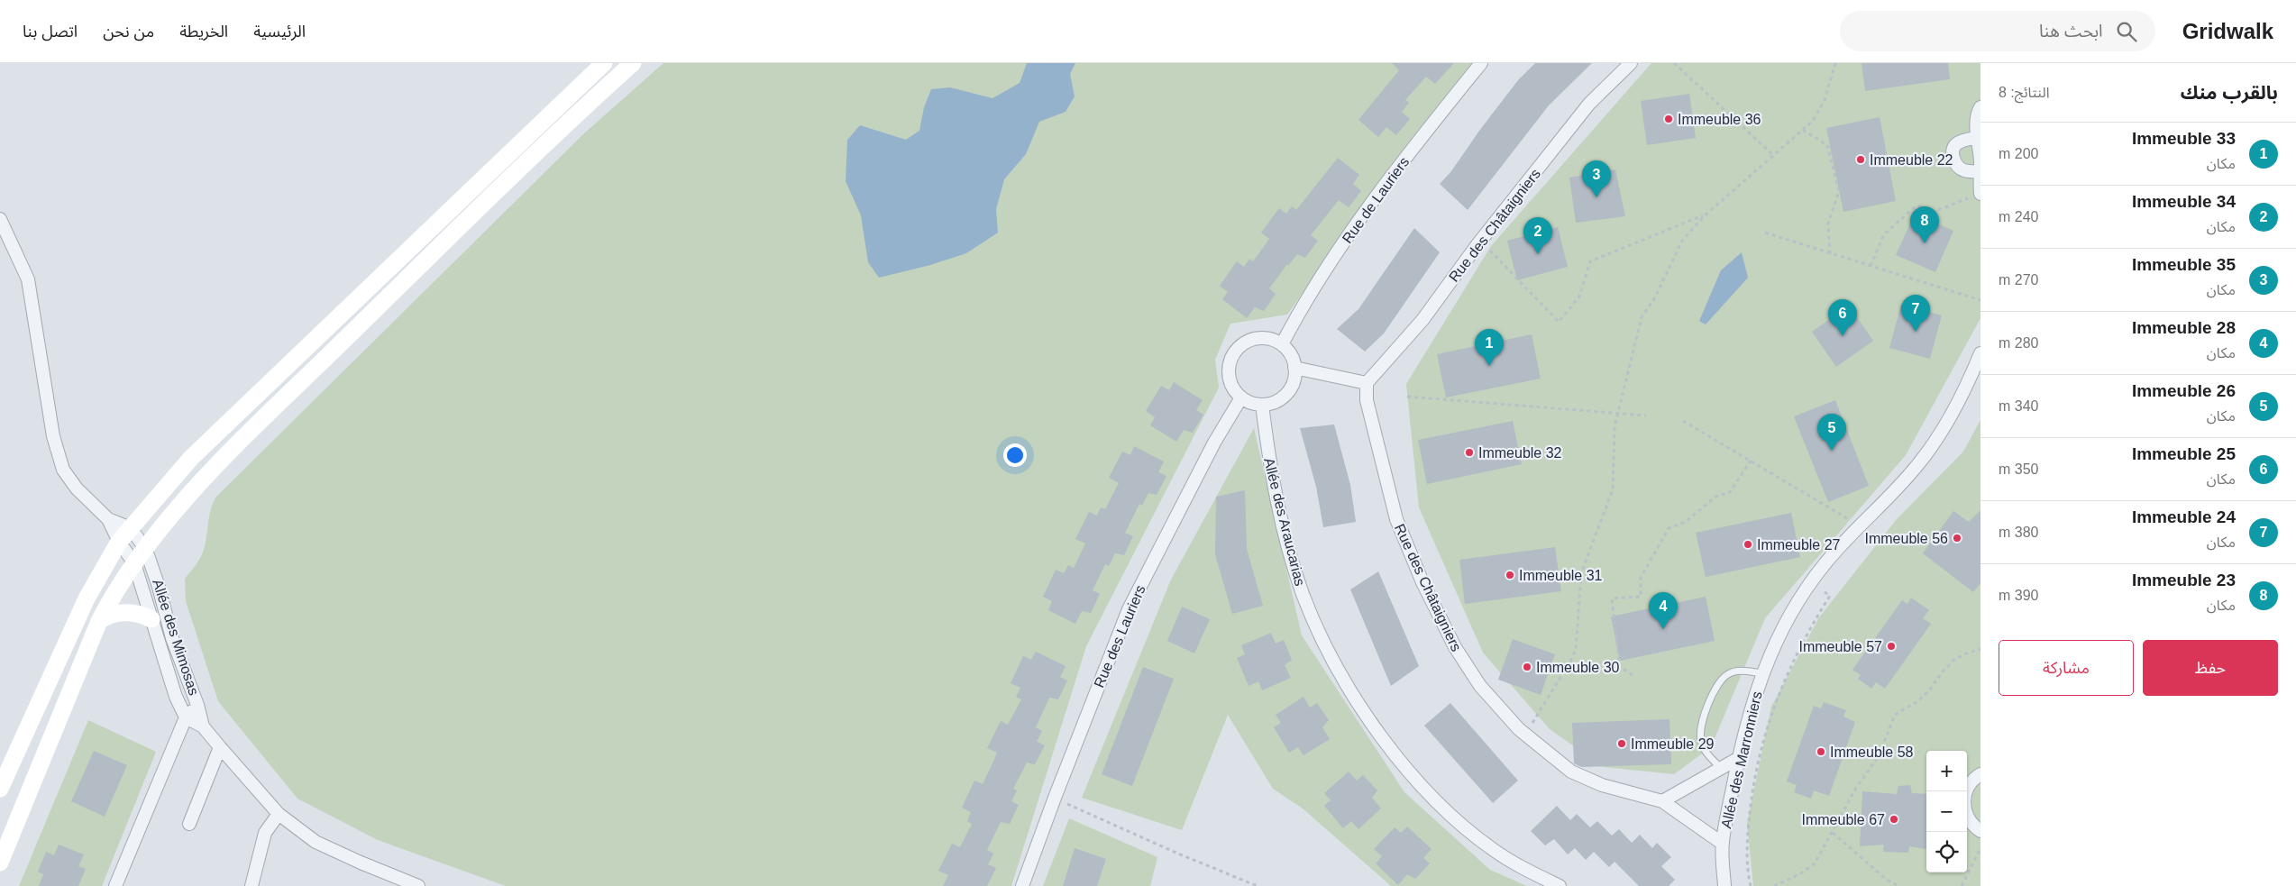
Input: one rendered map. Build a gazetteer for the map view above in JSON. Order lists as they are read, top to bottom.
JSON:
{
  "streets": {
    "street": [
      "Rue de Lauriers",
      "Rue des Châtaigniers",
      "Allée des Araucarias",
      "Rue des Lauriers",
      "Allée des Mimosas",
      "Allée des Marronniers"
    ]
  },
  "crossings": [
    ["Rue de Lauriers", "Allée des Araucarias"],
    ["Rue de Lauriers", "Rue des Lauriers"],
    ["Allée des Araucarias", "Rue des Lauriers"]
  ],
  "places": [
    "Immeuble 36",
    "Immeuble 22",
    "Immeuble 32",
    "Immeuble 56",
    "Immeuble 27",
    "Immeuble 31",
    "Immeuble 57",
    "Immeuble 30",
    "Immeuble 29",
    "Immeuble 58",
    "Immeuble 67"
  ],
  "page": {
    "header": "Gridwalk",
    "search": "ابحث هنا",
    "nav": [
      "الرئيسية",
      "الخريطة",
      "من نحن",
      "اتصل بنا"
    ],
    "heading": ["بالقرب منك", "النتائج: 8"],
    "list": [
      {
        "mark": "1",
        "name": "Immeuble 33",
        "note": "مكان",
        "value": "200 m"
      },
      {
        "mark": "2",
        "name": "Immeuble 34",
        "note": "مكان",
        "value": "240 m"
      },
      {
        "mark": "3",
        "name": "Immeuble 35",
        "note": "مكان",
        "value": "270 m"
      },
      {
        "mark": "4",
        "name": "Immeuble 28",
        "note": "مكان",
        "value": "280 m"
      },
      {
        "mark": "5",
        "name": "Immeuble 26",
        "note": "مكان",
        "value": "340 m"
      },
      {
        "mark": "6",
        "name": "Immeuble 25",
        "note": "مكان",
        "value": "350 m"
      },
      {
        "mark": "7",
        "name": "Immeuble 24",
        "note": "مكان",
        "value": "380 m"
      },
      {
        "mark": "8",
        "name": "Immeuble 23",
        "note": "مكان",
        "value": "390 m"
      }
    ],
    "pins": [
      "3",
      "8",
      "2",
      "7",
      "6",
      "1",
      "5",
      "4"
    ],
    "buttons": ["حفظ", "مشاركة"],
    "map_buttons": ["+", "−"]
  }
}
